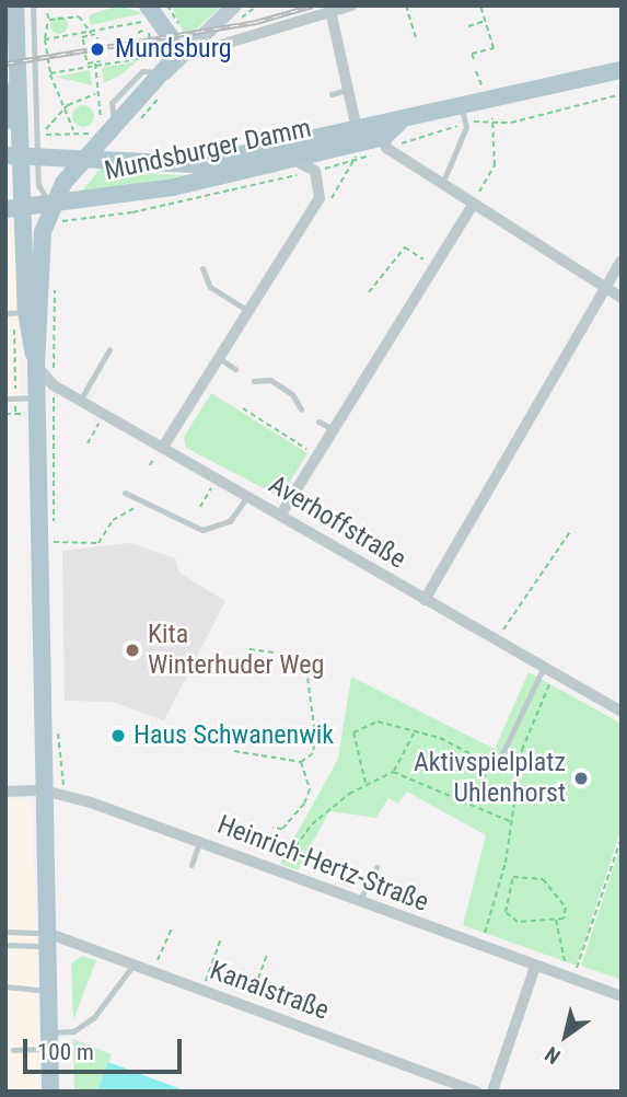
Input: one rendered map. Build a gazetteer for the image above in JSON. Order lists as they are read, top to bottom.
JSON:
{
  "streets": {
    "main road": ["Mundsburger Damm"],
    "street": ["Averhoffstraße", "Heinrich-Hertz-Straße", "Kanalstraße"]
  },
  "places": [
    "Mundsburg",
    "Kita Winterhuder Weg",
    "Haus Schwanenwik",
    "Aktivspielplatz Uhlenhorst"
  ],
  "scale_bar": "100 m",
  "north": "bottom left"
}
